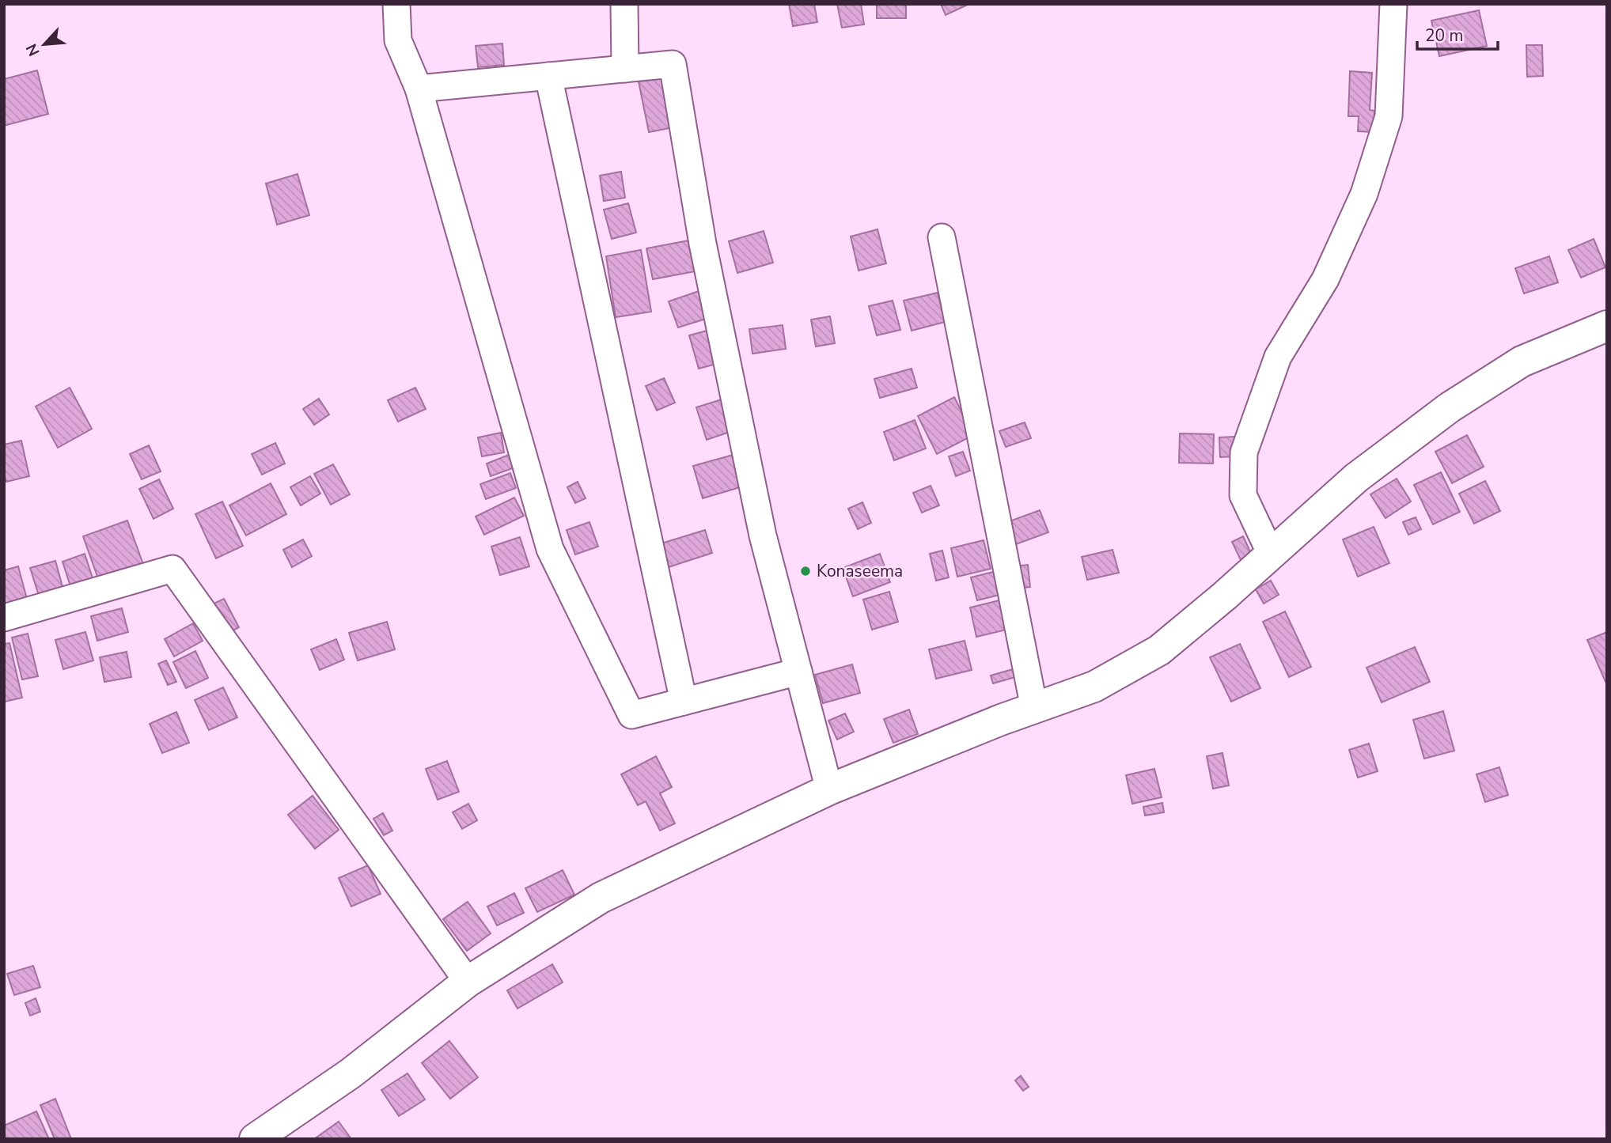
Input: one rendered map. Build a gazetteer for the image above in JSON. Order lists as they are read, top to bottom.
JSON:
{
  "places": ["Konaseema"],
  "scale_bar": "20 m",
  "north": "bottom left"
}
